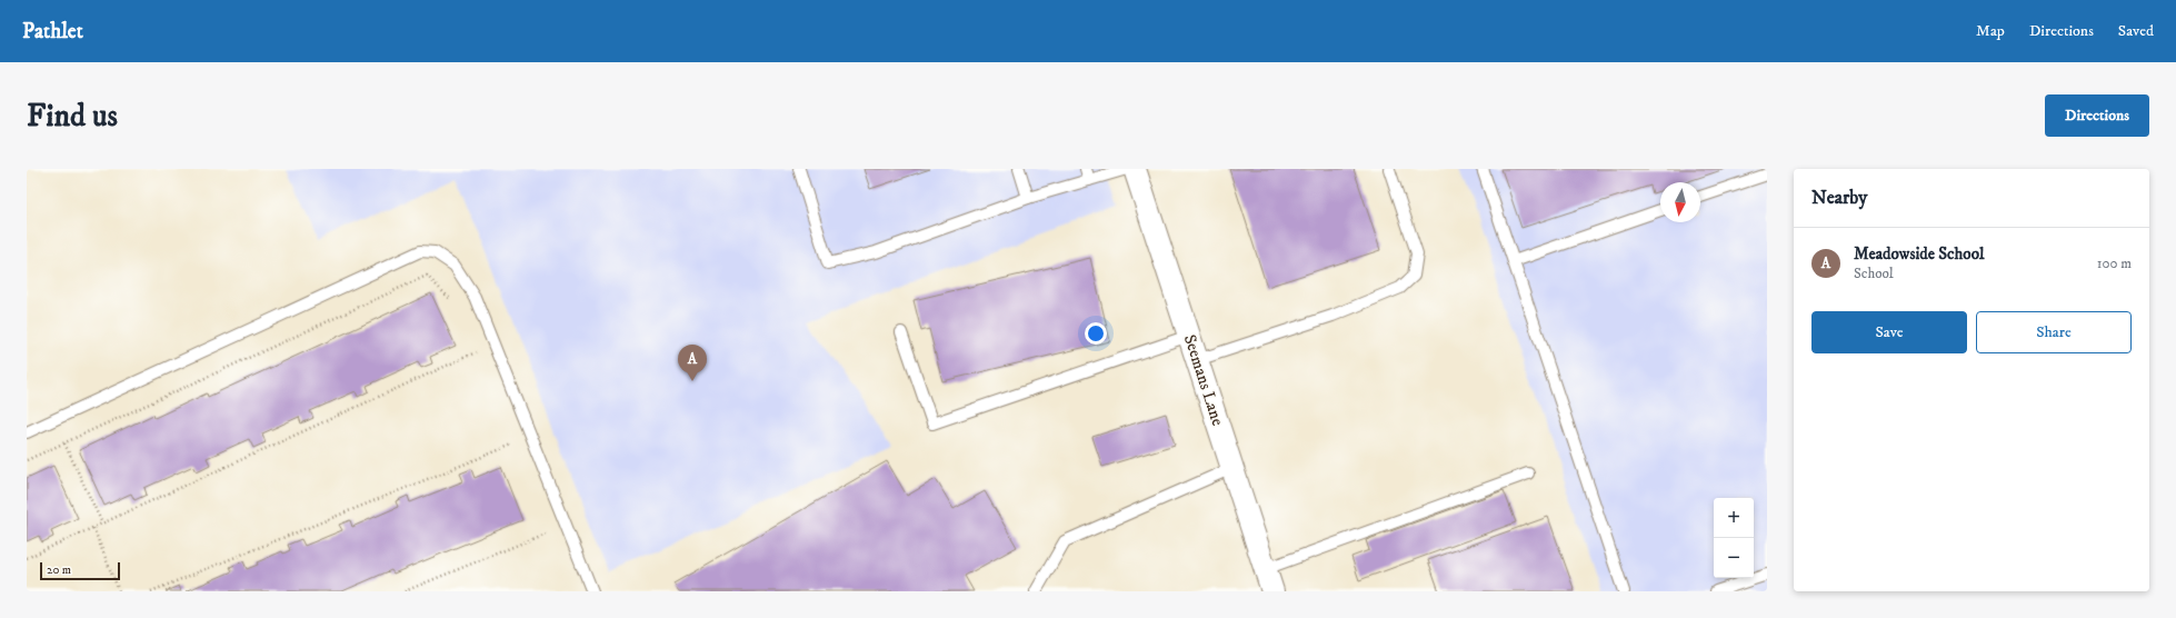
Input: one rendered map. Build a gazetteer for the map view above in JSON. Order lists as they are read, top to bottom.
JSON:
{
  "streets": {
    "street": ["Seemans Lane"]
  },
  "scale_bar": "20 m",
  "north": "bottom",
  "page": {
    "header": "Pathlet",
    "nav": ["Map", "Directions", "Saved"],
    "buttons": [
      "Directions",
      ["Save", "Share"]
    ],
    "title": "Find us",
    "heading": "Nearby",
    "list": [
      {
        "mark": "A",
        "name": "Meadowside School",
        "note": "School",
        "value": "100 m"
      }
    ],
    "pins": "A",
    "map_buttons": ["+", "−"],
    "scale": "20 m"
  }
}
